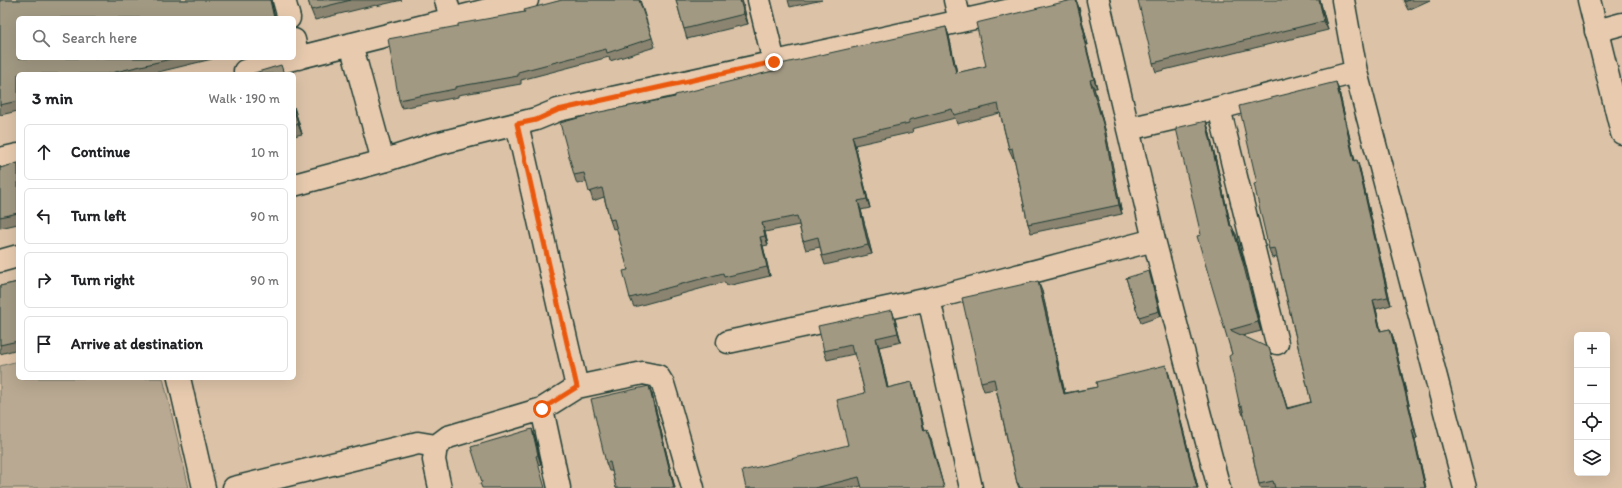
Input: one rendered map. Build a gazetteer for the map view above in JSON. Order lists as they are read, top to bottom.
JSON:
{
  "page": {
    "search": "Search here",
    "heading": ["3 min", "Walk · 190 m"],
    "list": [
      ["Continue", "10 m"],
      ["Turn left", "90 m"],
      ["Turn right", "90 m"],
      "Arrive at destination"
    ],
    "map_buttons": ["+", "−"]
  }
}
